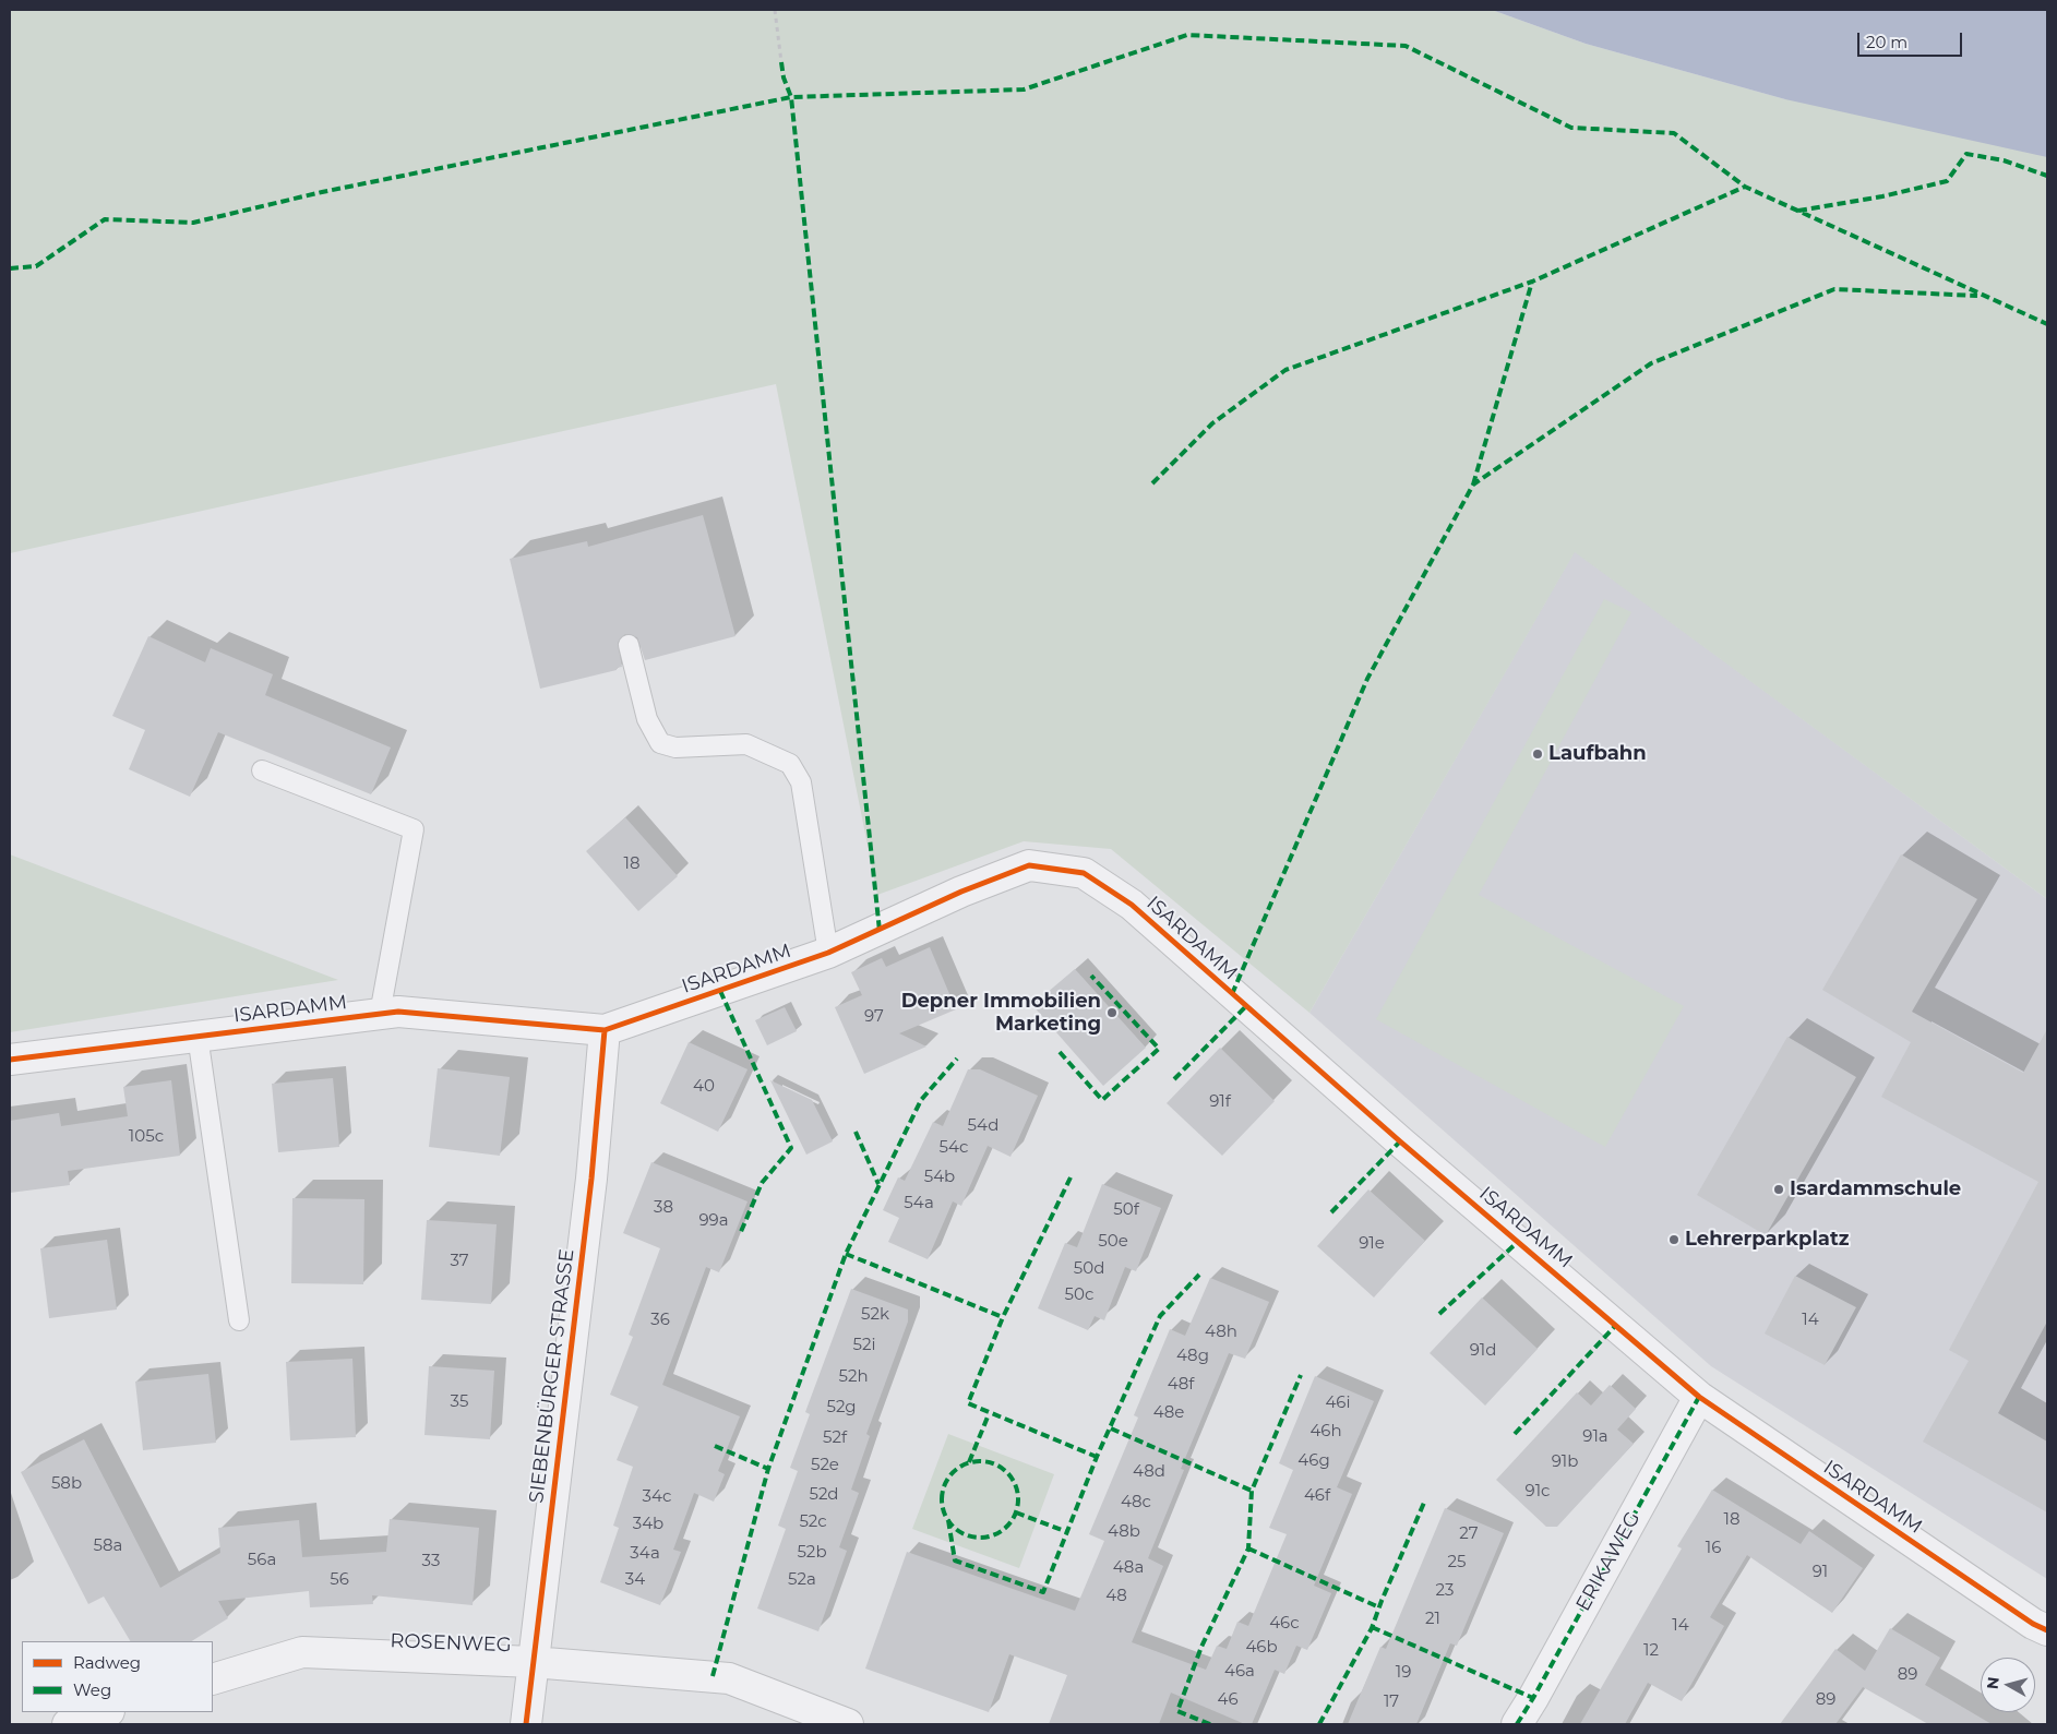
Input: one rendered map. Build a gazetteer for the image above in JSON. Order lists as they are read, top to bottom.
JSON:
{
  "streets": {
    "street": [
      "ISARDAMM",
      "SIEBENBÜRGER STRASSE",
      "ERIKAWEG",
      "ROSENWEG"
    ]
  },
  "crossings": [
    ["ISARDAMM", "SIEBENBÜRGER STRASSE"],
    ["ISARDAMM", "ERIKAWEG"],
    ["SIEBENBÜRGER STRASSE", "ROSENWEG"]
  ],
  "places": [
    "Laufbahn",
    "Depner Immobilien Marketing",
    "Isardammschule",
    "Lehrerparkplatz"
  ],
  "house_numbers": [
    "18",
    "97",
    "40",
    "91f",
    "54d",
    "105c",
    "54c",
    "54b",
    "54a",
    "38",
    "50f",
    "99a",
    "50e",
    "91e",
    "37",
    "50d",
    "50c",
    "52k",
    "36",
    "14",
    "48h",
    "52i",
    "91d",
    "48g",
    "52h",
    "48f",
    "35",
    "46i",
    "52g",
    "48e",
    "46h",
    "91a",
    "52f",
    "46g",
    "91b",
    "52e",
    "48d",
    "58b",
    "91c",
    "52d",
    "46f",
    "34c",
    "48c",
    "18",
    "52c",
    "34b",
    "48b",
    "27",
    "58a",
    "16",
    "52b",
    "34a",
    "56a",
    "33",
    "25",
    "48a",
    "91",
    "56",
    "34",
    "52a",
    "23",
    "48",
    "21",
    "46c",
    "14",
    "46b",
    "12",
    "46a",
    "19",
    "89",
    "46",
    "89",
    "17"
  ],
  "legend": ["Radweg", "Weg"],
  "scale_bar": "20 m",
  "north": "left"
}
